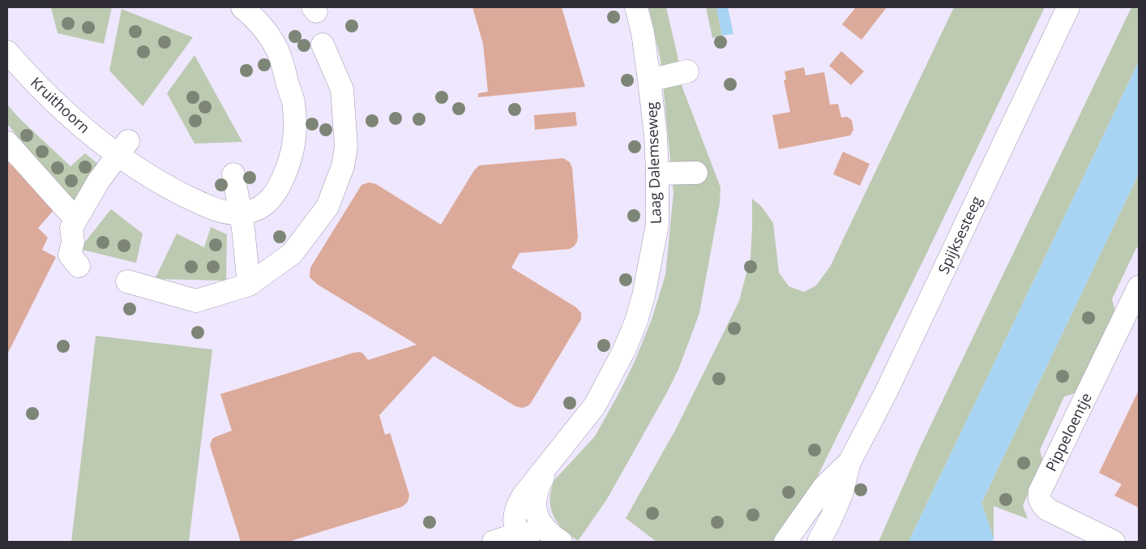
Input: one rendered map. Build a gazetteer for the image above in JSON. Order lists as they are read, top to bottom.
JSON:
{
  "streets": {
    "street": [
      "Kruithoorn",
      "Laag Dalemseweg",
      "Spijksesteeg",
      "Pippeloentje"
    ]
  }
}
